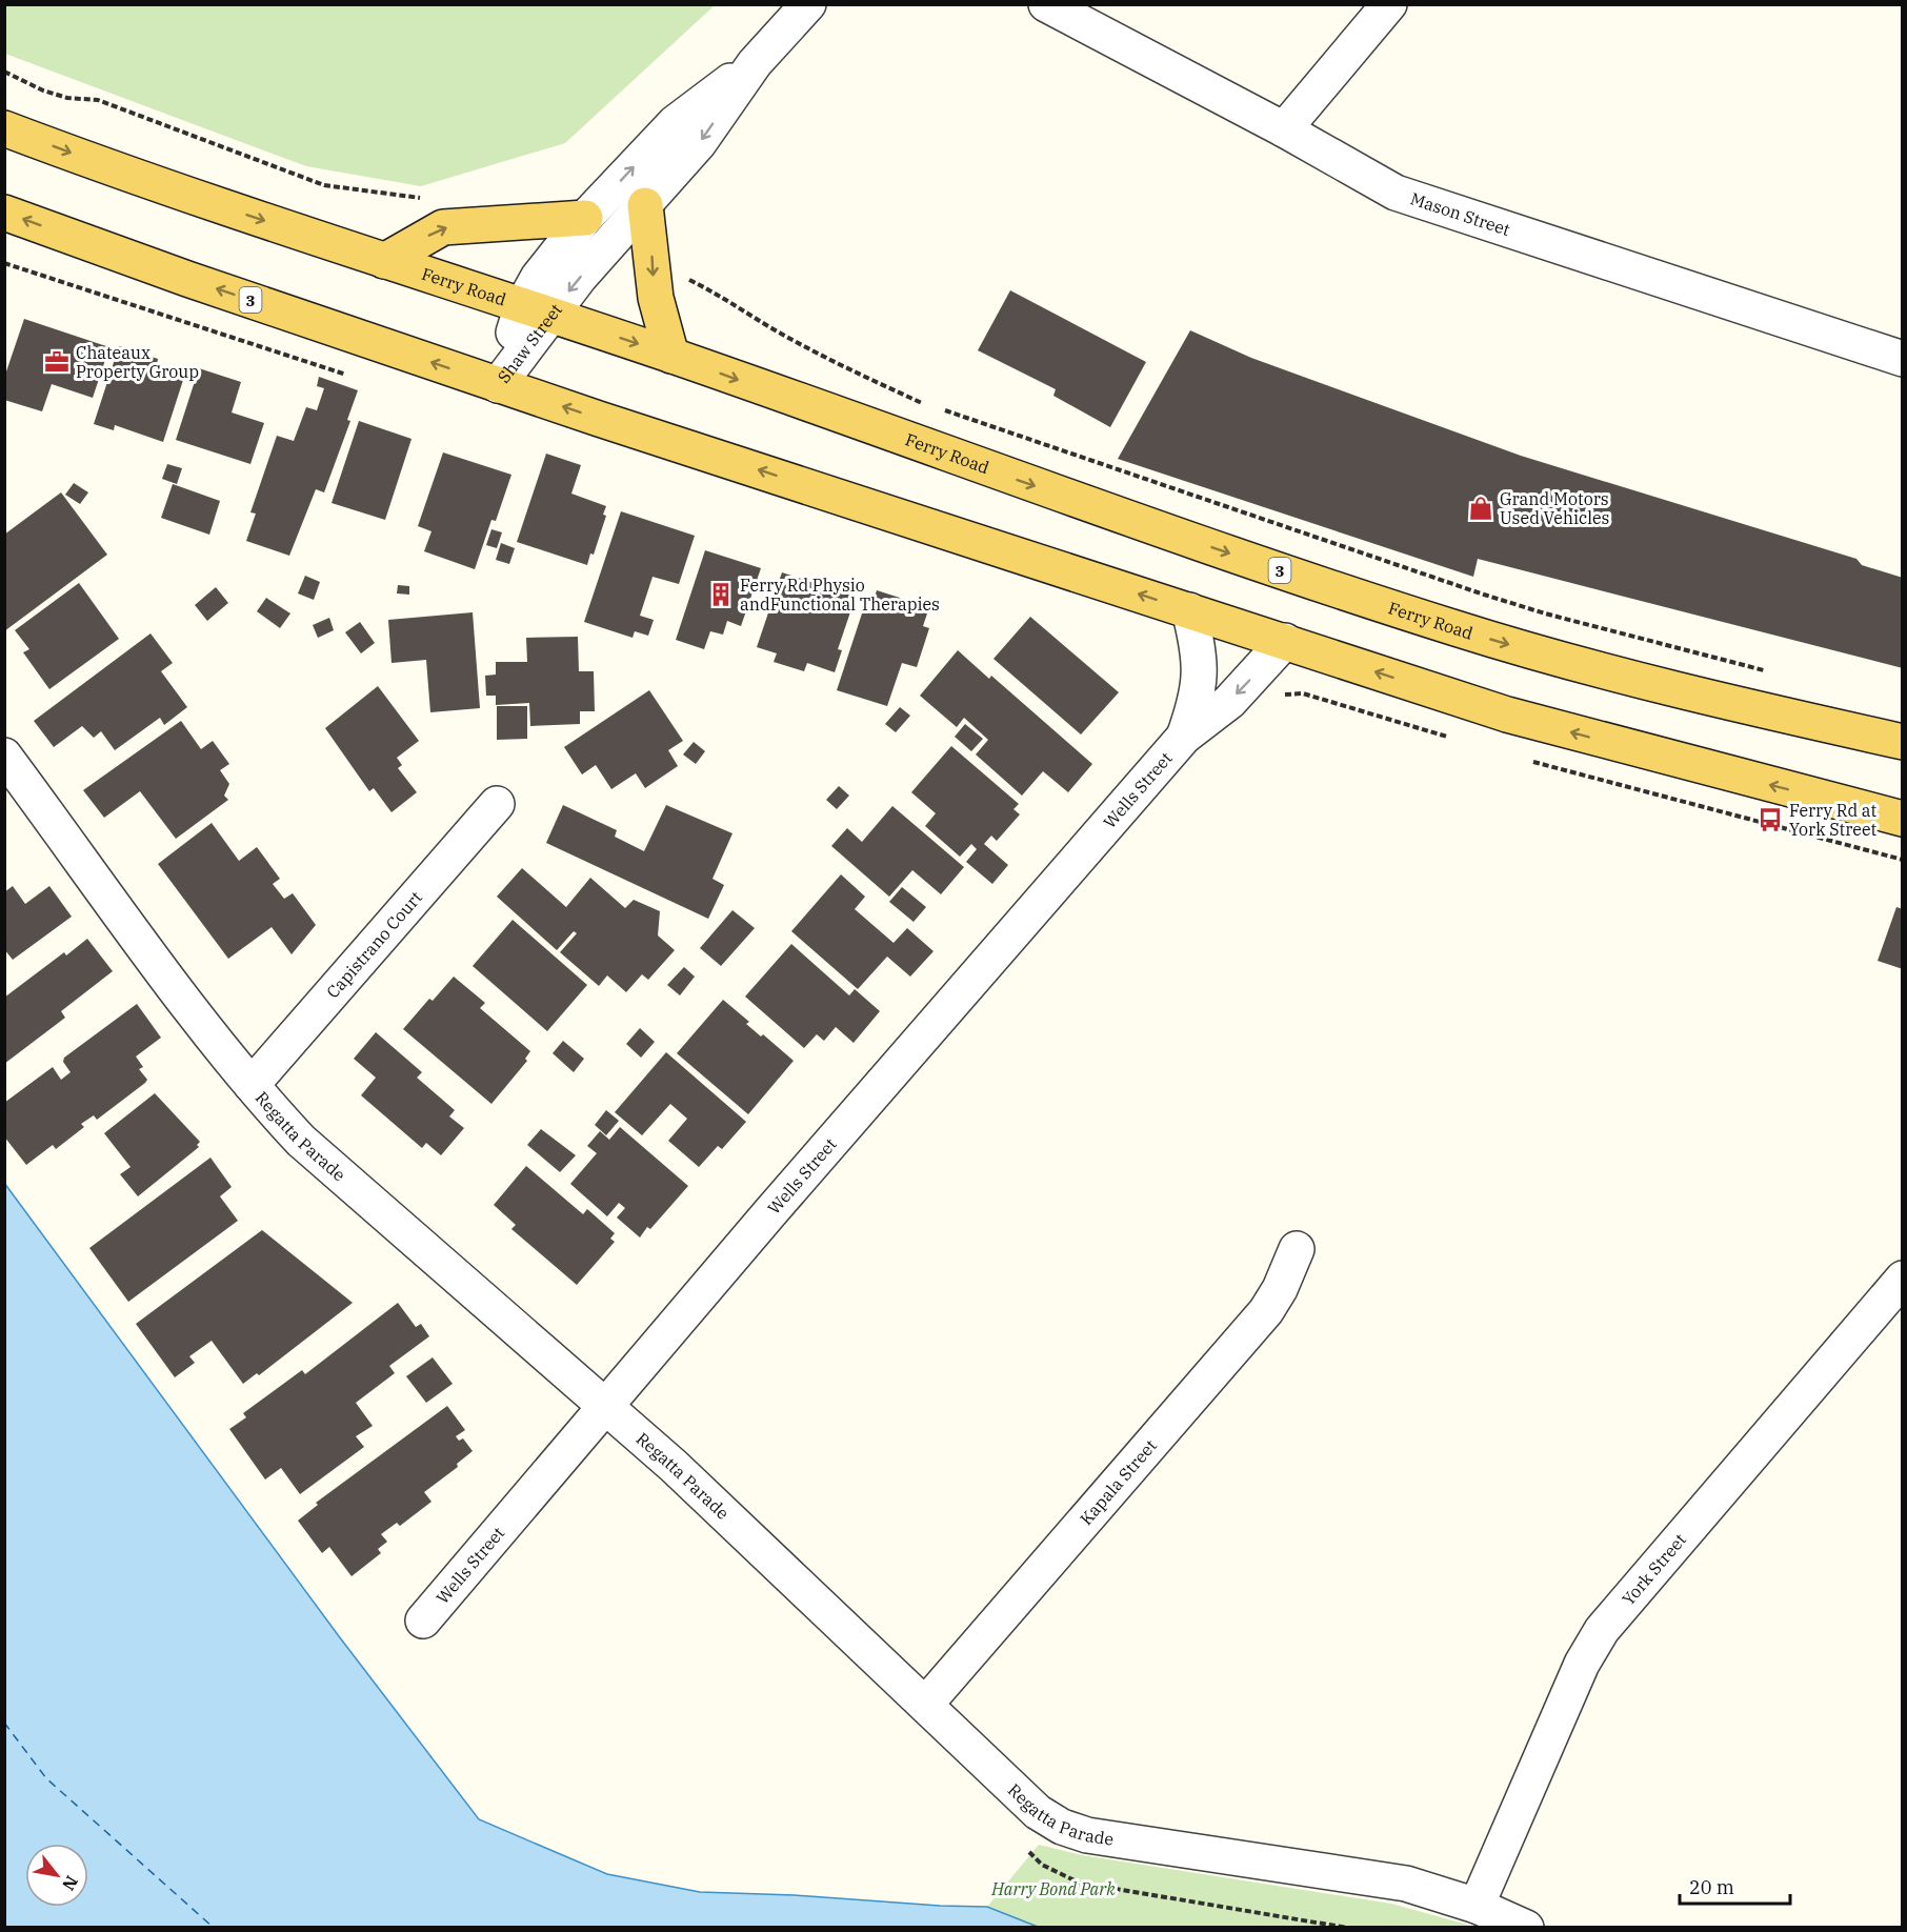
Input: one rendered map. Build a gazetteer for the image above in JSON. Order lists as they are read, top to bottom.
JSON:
{
  "streets": {
    "main road": ["Ferry Road", "3"],
    "street": [
      "Mason Street",
      "Shaw Street",
      "Wells Street",
      "Capistrano Court",
      "Regatta Parade",
      "Kapala Street",
      "York Street"
    ]
  },
  "crossings": [
    ["Ferry Road", "Shaw Street"],
    ["3", "Shaw Street"],
    ["3", "Wells Street"],
    ["Wells Street", "Regatta Parade"],
    ["Capistrano Court", "Regatta Parade"],
    ["Regatta Parade", "Kapala Street"],
    ["Regatta Parade", "York Street"]
  ],
  "parks": ["Harry Bond Park"],
  "places": {
    "office": ["Chateaux Property Group"],
    "shop": ["Grand Motors Used Vehicles"],
    "building": ["Ferry Rd Physio andFunctional Therapies"],
    "bus stop": ["Ferry Rd at York Street"]
  },
  "scale_bar": "20 m",
  "north": "bottom right"
}
